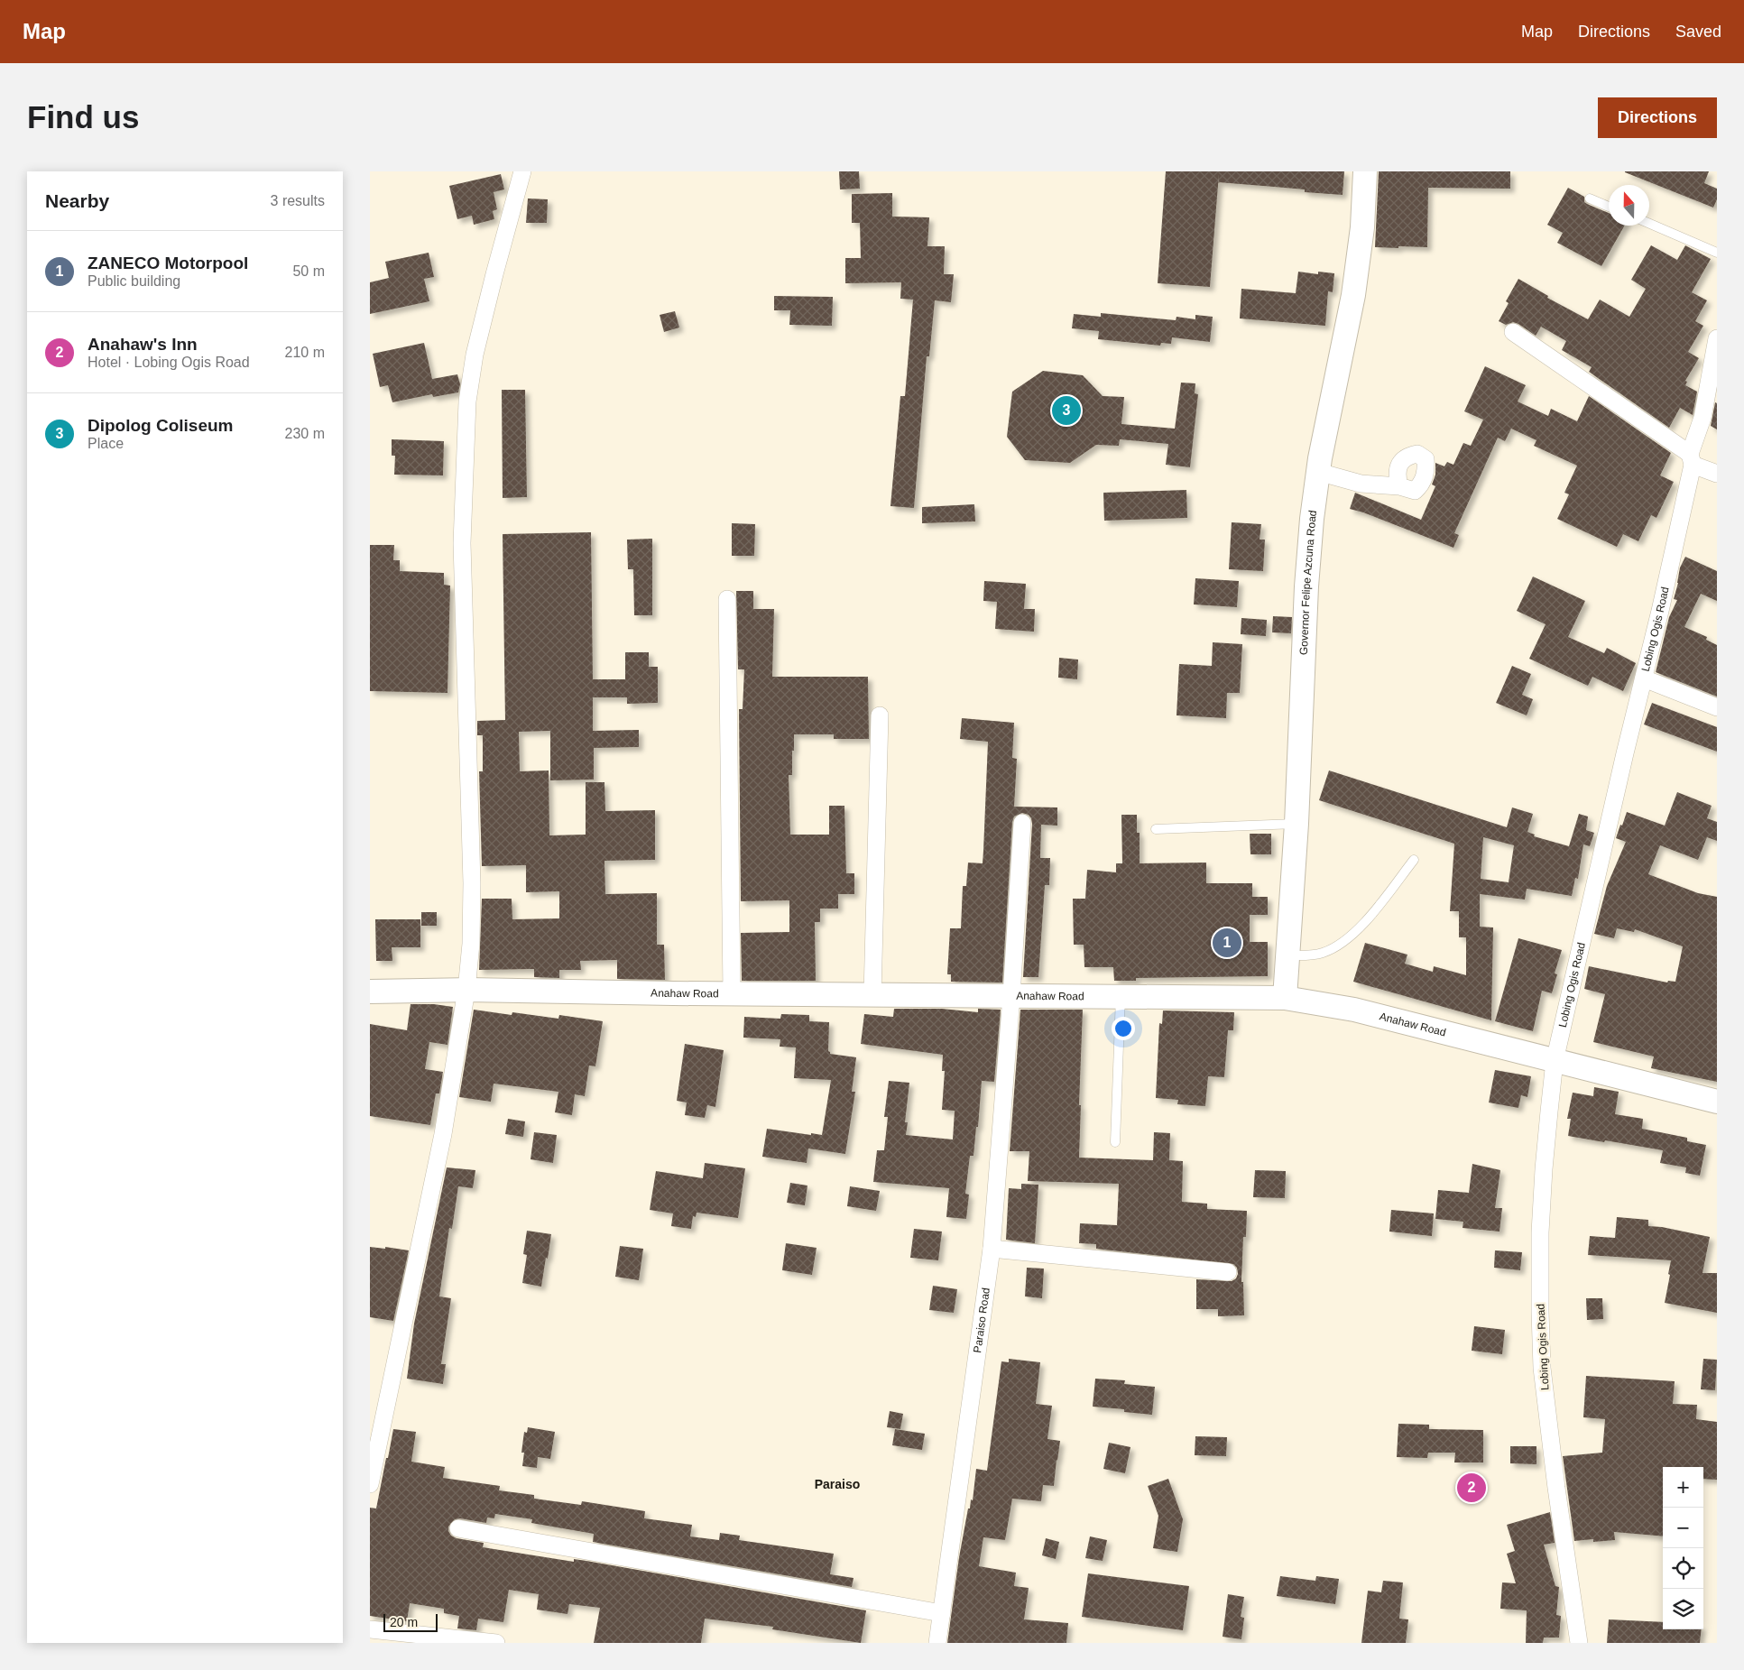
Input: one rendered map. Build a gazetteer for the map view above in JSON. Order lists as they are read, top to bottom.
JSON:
{
  "streets": {
    "street": [
      "Governor Felipe Azcuna Road",
      "Lobing Ogis Road",
      "Anahaw Road",
      "Paraiso Road"
    ]
  },
  "crossings": [
    ["Governor Felipe Azcuna Road", "Anahaw Road"],
    ["Lobing Ogis Road", "Anahaw Road"],
    ["Anahaw Road", "Paraiso Road"]
  ],
  "districts": ["Paraiso"],
  "scale_bar": "20 m",
  "north": "top",
  "page": {
    "header": "Map",
    "nav": ["Map", "Directions", "Saved"],
    "buttons": "Directions",
    "title": "Find us",
    "heading": ["Nearby", "3 results"],
    "list": [
      {
        "mark": "1",
        "name": "ZANECO Motorpool",
        "note": "Public building",
        "value": "50 m"
      },
      {
        "mark": "2",
        "name": "Anahaw's Inn",
        "note": "Hotel · Lobing Ogis Road",
        "value": "210 m"
      },
      {
        "mark": "3",
        "name": "Dipolog Coliseum",
        "note": "Place",
        "value": "230 m"
      }
    ],
    "pins": ["3", "1", "2"],
    "map_buttons": ["+", "−"],
    "scale": "20 m"
  }
}
